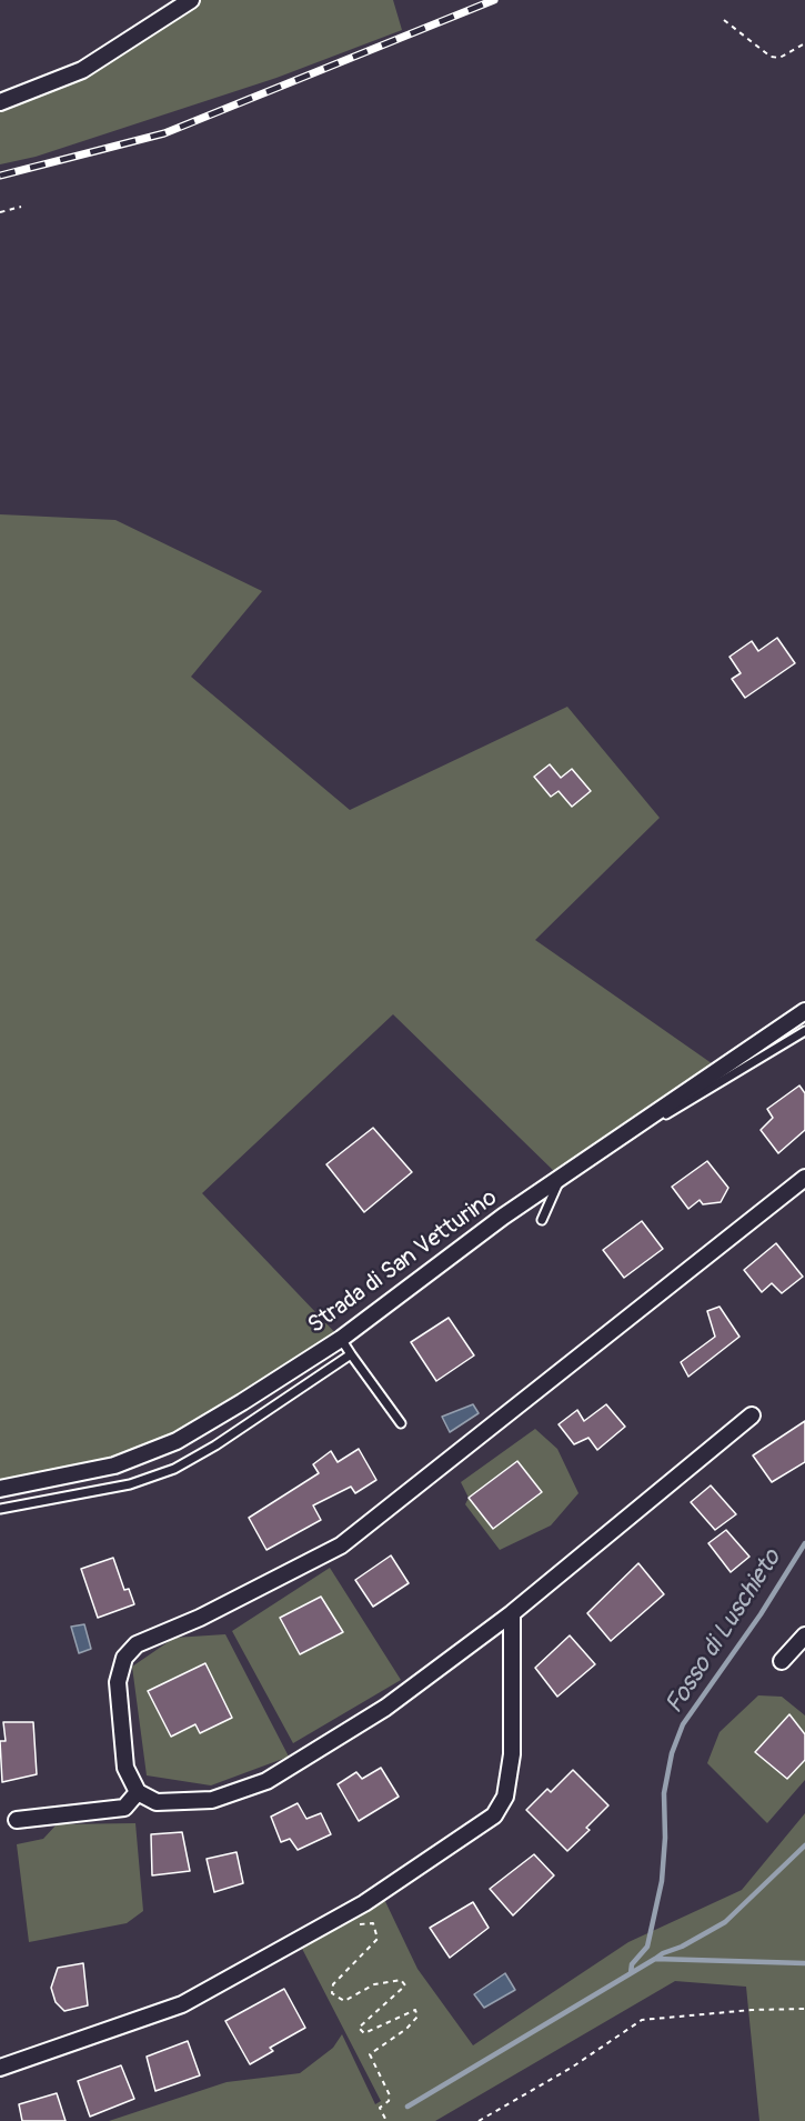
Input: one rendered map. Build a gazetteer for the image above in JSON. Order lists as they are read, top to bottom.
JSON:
{
  "streets": {
    "street": ["Strada di San Vetturino"]
  },
  "water": ["Fosso di Luschieto"]
}
